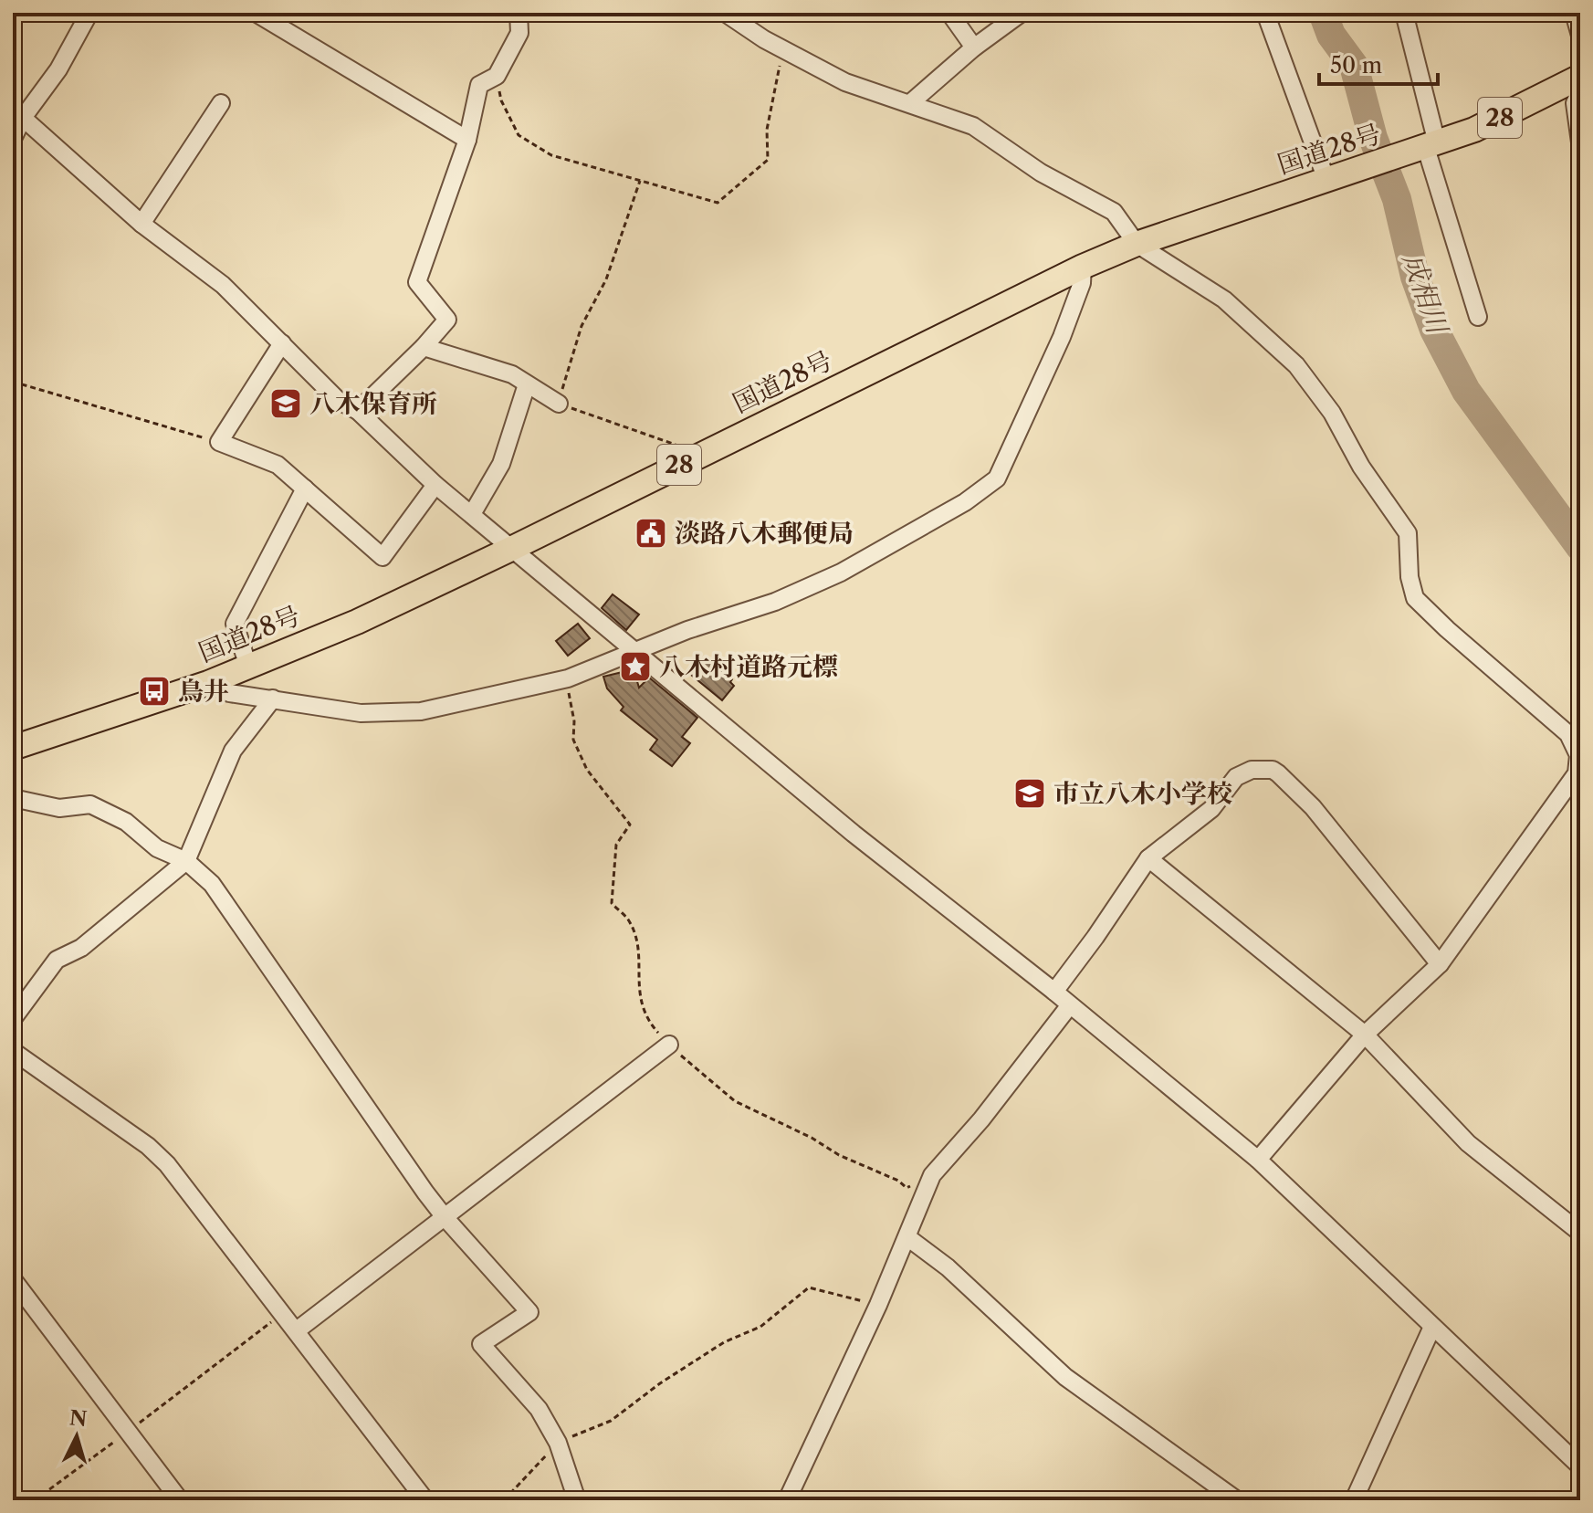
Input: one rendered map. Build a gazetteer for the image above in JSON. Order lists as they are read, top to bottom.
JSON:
{
  "streets": {
    "highway": ["28", "国道28号"]
  },
  "water": ["成相川"],
  "places": {
    "school or university": ["八木保育所", "市立八木小学校"],
    "public building": ["淡路八木郵便局"],
    "place": ["八木村道路元標"],
    "bus stop": ["鳥井"]
  },
  "scale_bar": "50 m",
  "north": "top"
}
